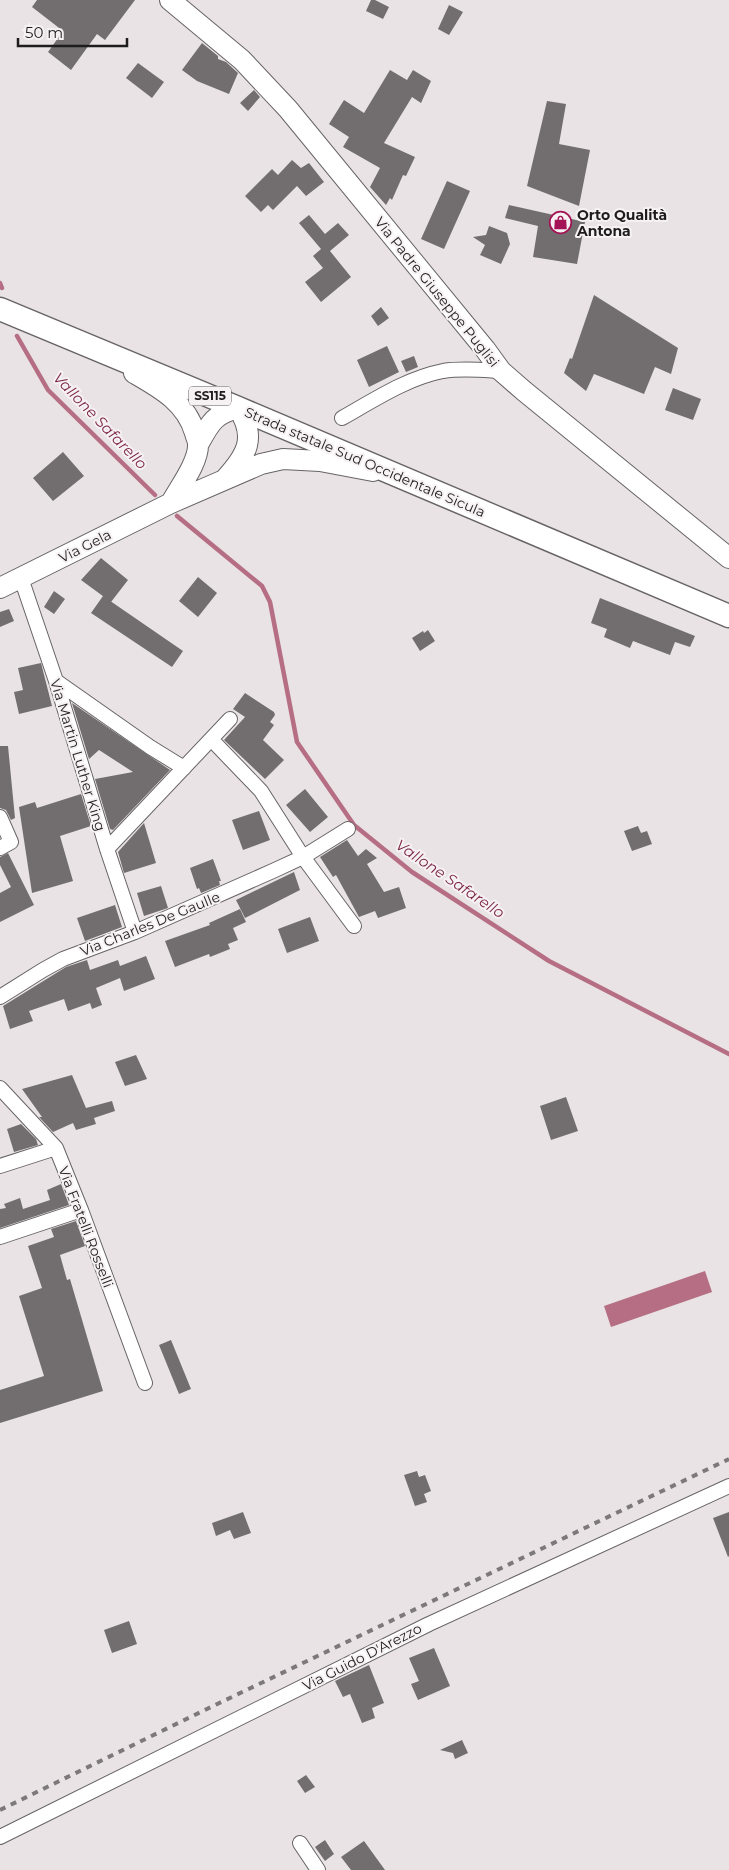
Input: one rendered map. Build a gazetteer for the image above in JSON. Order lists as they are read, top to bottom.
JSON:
{
  "streets": {
    "main road": [
      "Via Padre Giuseppe Puglisi",
      "SS115",
      "Strada statale Sud Occidentale Sicula",
      "Via Gela"
    ],
    "street": [
      "Via Martin Luther King",
      "Via Charles De Gaulle",
      "Via Fratelli Rosselli",
      "Via Guido D'Arezzo"
    ]
  },
  "crossings": [
    ["Strada statale Sud Occidentale Sicula", "Via Gela"],
    ["Via Gela", "Via Martin Luther King"],
    ["Via Martin Luther King", "Via Charles De Gaulle"]
  ],
  "water": ["Vallone Safarello"],
  "places": {
    "shop": ["Orto Qualità Antona"]
  },
  "scale_bar": "50 m"
}
